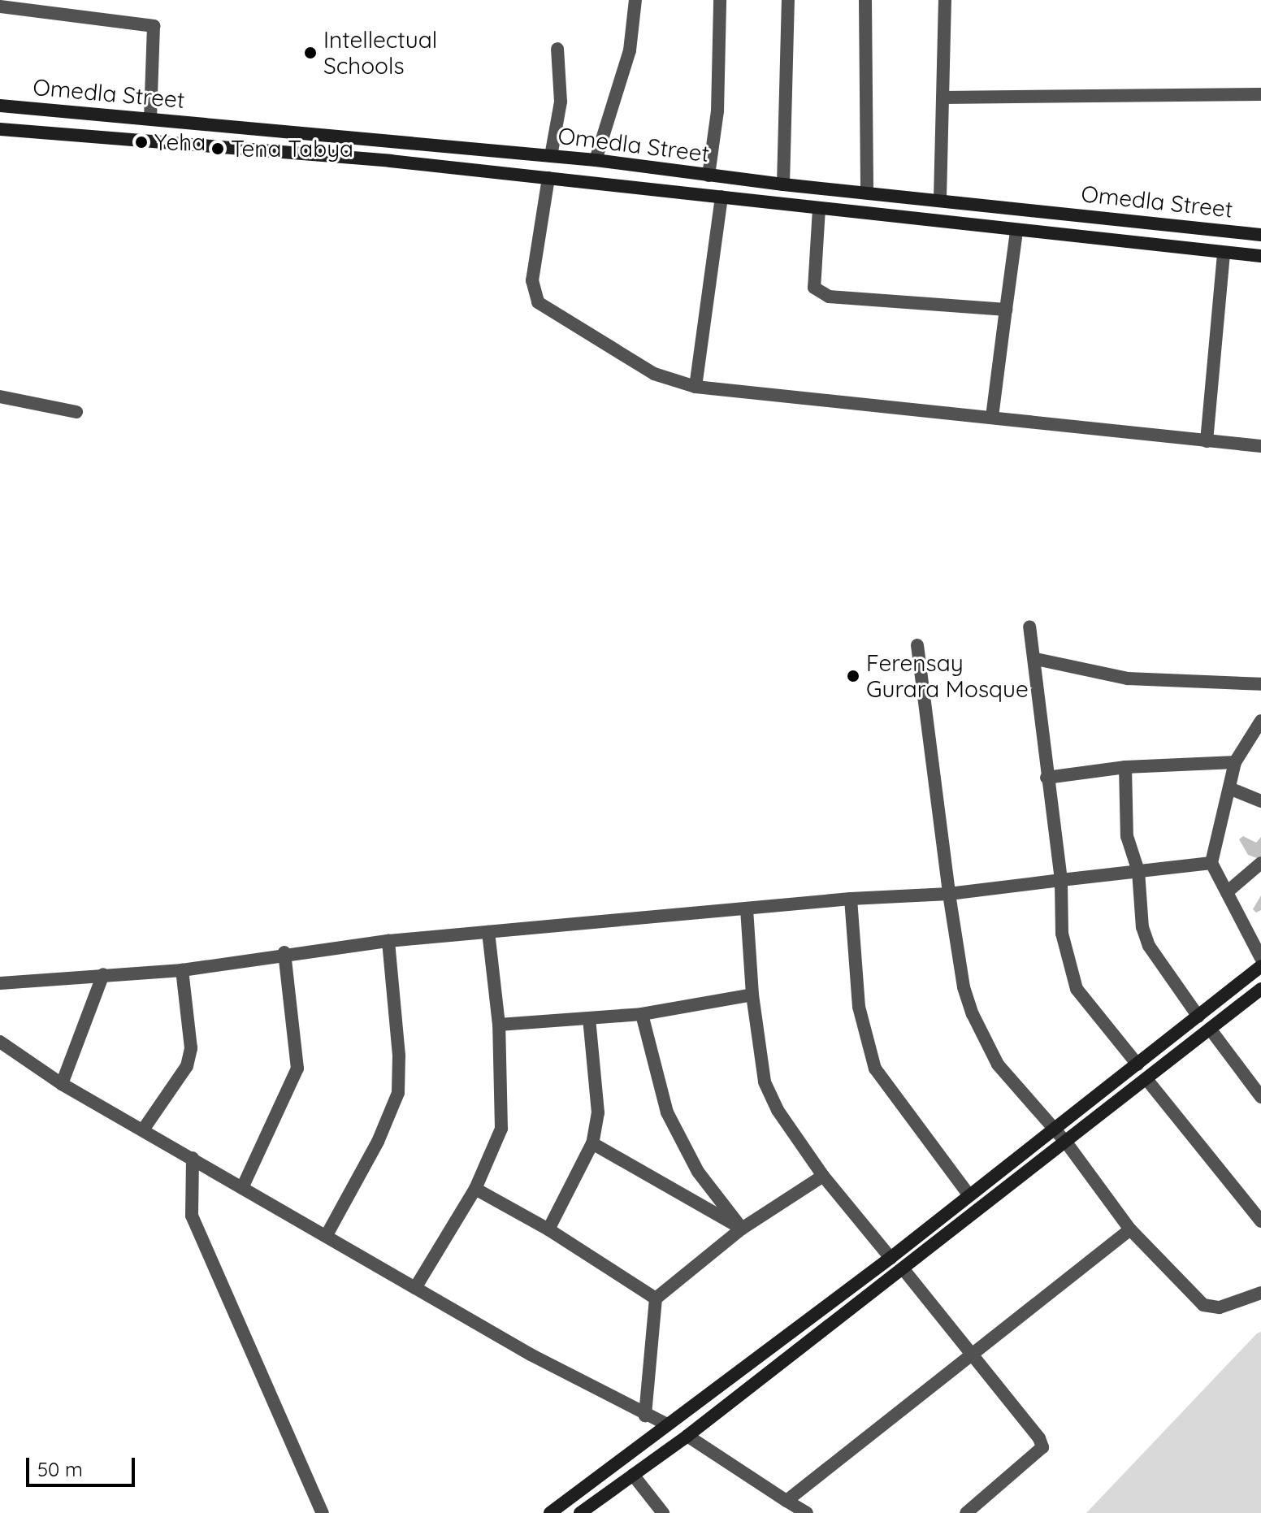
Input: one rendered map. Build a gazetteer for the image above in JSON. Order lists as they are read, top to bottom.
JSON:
{
  "streets": {
    "main road": ["Omedla Street"]
  },
  "places": [
    "Intellectual Schools",
    "Yeha",
    "Tena Tabya",
    "Ferensay Gurara Mosque"
  ],
  "scale_bar": "50 m"
}
